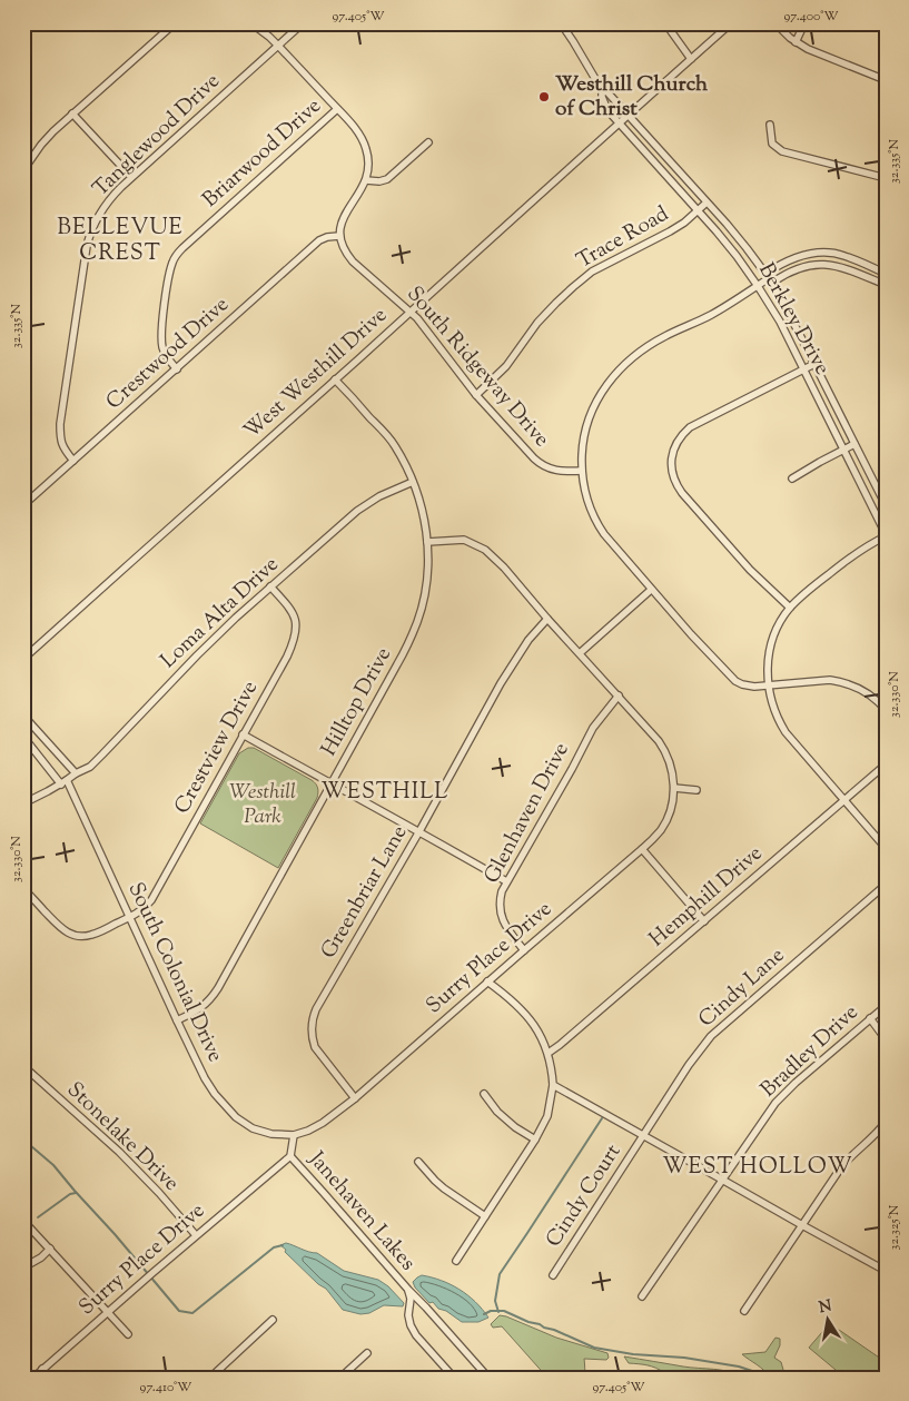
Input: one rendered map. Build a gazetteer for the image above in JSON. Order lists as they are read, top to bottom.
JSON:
{
  "streets": {
    "street": [
      "Tanglewood Drive",
      "Briarwood Drive",
      "Trace Road",
      "Berkley Drive",
      "Crestwood Drive",
      "South Ridgeway Drive",
      "West Westhill Drive",
      "Loma Alta Drive",
      "Hilltop Drive",
      "Crestview Drive",
      "Glenhaven Drive",
      "Greenbriar Lane",
      "Hemphill Drive",
      "Surry Place Drive",
      "South Colonial Drive",
      "Cindy Lane",
      "Bradley Drive",
      "Stonelake Drive",
      "Cindy Court",
      "Janehaven Lakes"
    ]
  },
  "crossings": [
    ["Tanglewood Drive", "Crestwood Drive"],
    ["Briarwood Drive", "Crestwood Drive"],
    ["Trace Road", "Berkley Drive"],
    ["Trace Road", "South Ridgeway Drive"],
    ["Berkley Drive", "West Westhill Drive"],
    ["Crestwood Drive", "South Ridgeway Drive"],
    ["South Ridgeway Drive", "West Westhill Drive"],
    ["West Westhill Drive", "Hilltop Drive"],
    ["Loma Alta Drive", "Hilltop Drive"],
    ["Loma Alta Drive", "Crestview Drive"],
    ["Loma Alta Drive", "South Colonial Drive"],
    ["Hilltop Drive", "Surry Place Drive"],
    ["Hilltop Drive", "South Colonial Drive"],
    ["Crestview Drive", "South Colonial Drive"],
    ["Glenhaven Drive", "Surry Place Drive"],
    ["Greenbriar Lane", "Surry Place Drive"],
    ["Surry Place Drive", "South Colonial Drive"],
    ["Surry Place Drive", "Stonelake Drive"],
    ["Surry Place Drive", "Janehaven Lakes"],
    ["Cindy Lane", "Cindy Court"]
  ],
  "districts": ["BELLEVUE CREST", "WESTHILL", "WEST HOLLOW"],
  "parks": ["Westhill Park"],
  "places": ["Westhill Church of Christ"],
  "north": "top",
  "coordinates": [
    "97.405°W",
    "97.400°W",
    "32.335°N",
    "32.330°N",
    "32.325°N",
    "97.410°W"
  ]
}
